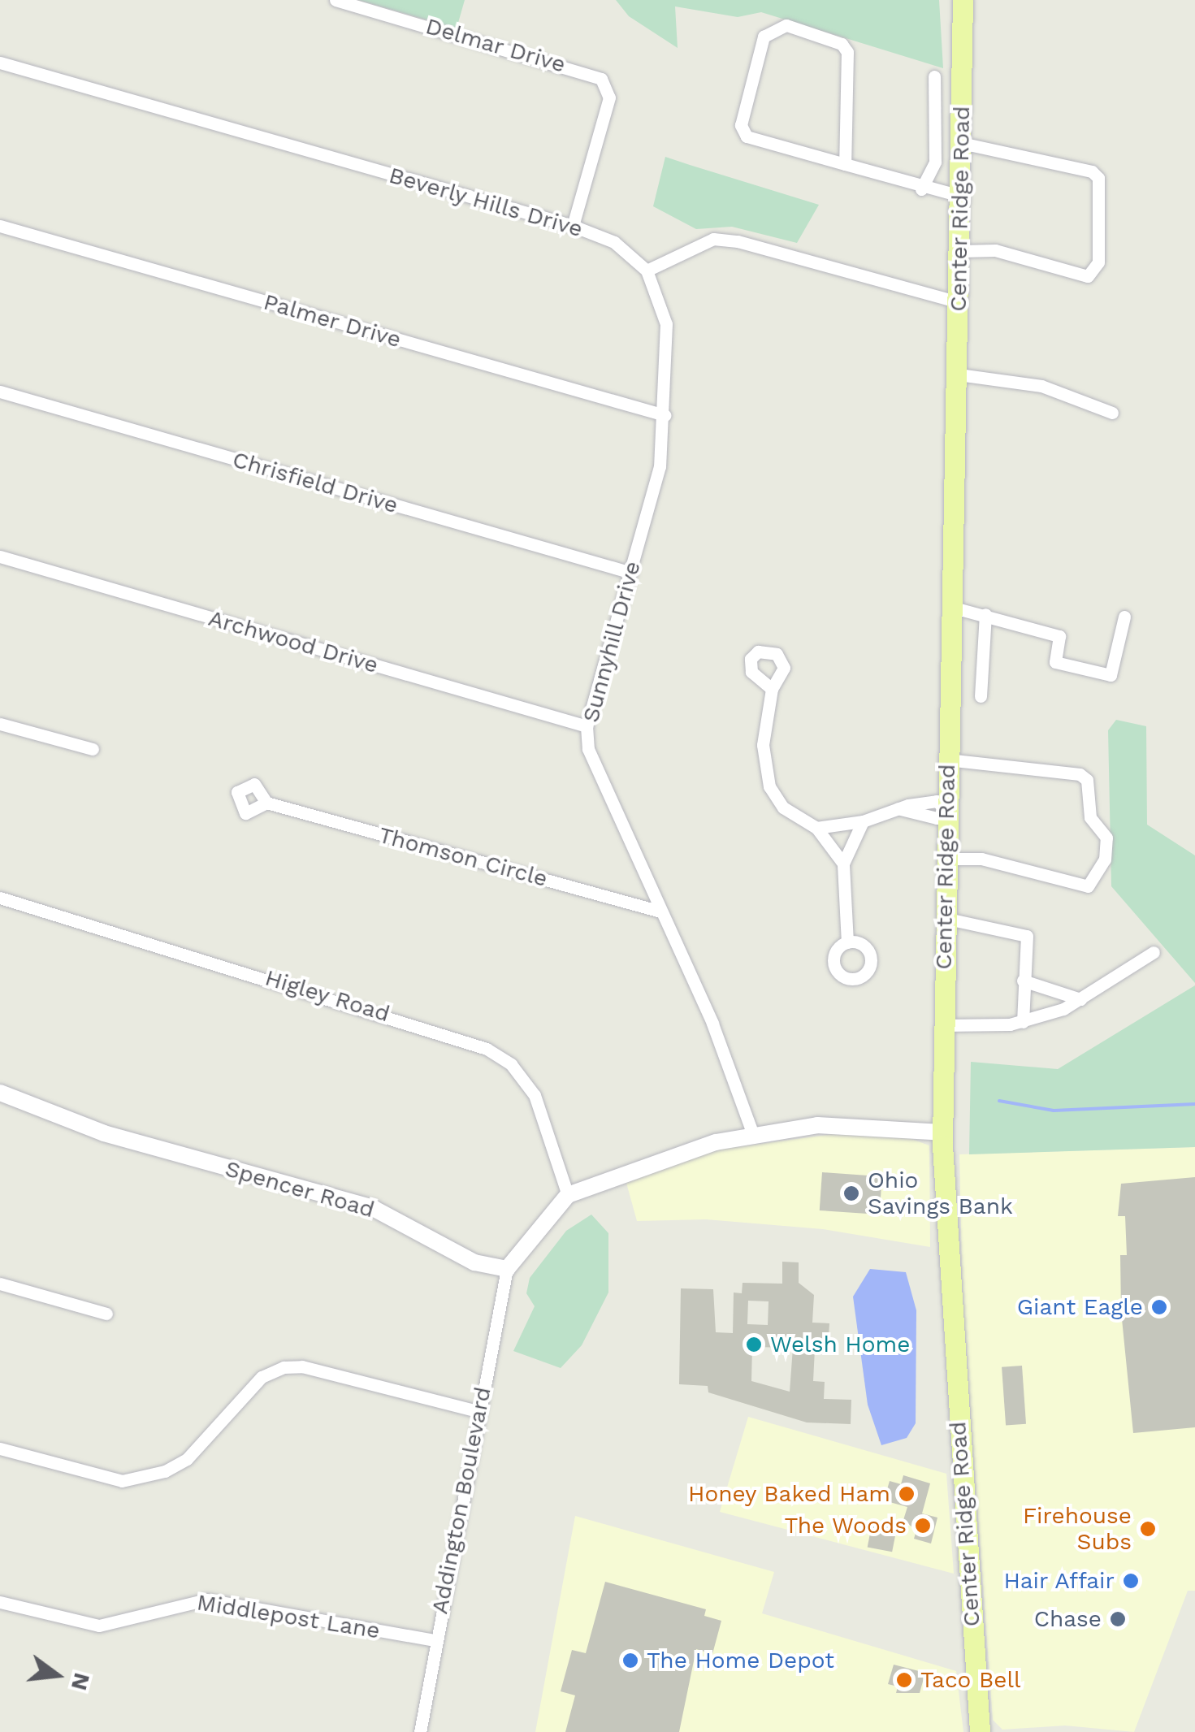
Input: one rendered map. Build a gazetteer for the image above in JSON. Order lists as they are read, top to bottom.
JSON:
{
  "streets": {
    "main road": ["Center Ridge Road"],
    "street": [
      "Delmar Drive",
      "Beverly Hills Drive",
      "Palmer Drive",
      "Chrisfield Drive",
      "Archwood Drive",
      "Sunnyhill Drive",
      "Thomson Circle",
      "Higley Road",
      "Spencer Road",
      "Addington Boulevard",
      "Middlepost Lane"
    ]
  },
  "crossings": [
    ["Delmar Drive", "Beverly Hills Drive"],
    ["Beverly Hills Drive", "Sunnyhill Drive"],
    ["Palmer Drive", "Sunnyhill Drive"],
    ["Chrisfield Drive", "Sunnyhill Drive"],
    ["Archwood Drive", "Sunnyhill Drive"],
    ["Sunnyhill Drive", "Thomson Circle"],
    ["Spencer Road", "Addington Boulevard"],
    ["Addington Boulevard", "Middlepost Lane"]
  ],
  "places": [
    "Ohio Savings Bank",
    "Giant Eagle",
    "Welsh Home",
    "Honey Baked Ham",
    "The Woods",
    "Firehouse Subs",
    "Hair Affair",
    "Chase",
    "The Home Depot",
    "Taco Bell"
  ],
  "north": "right"
}
